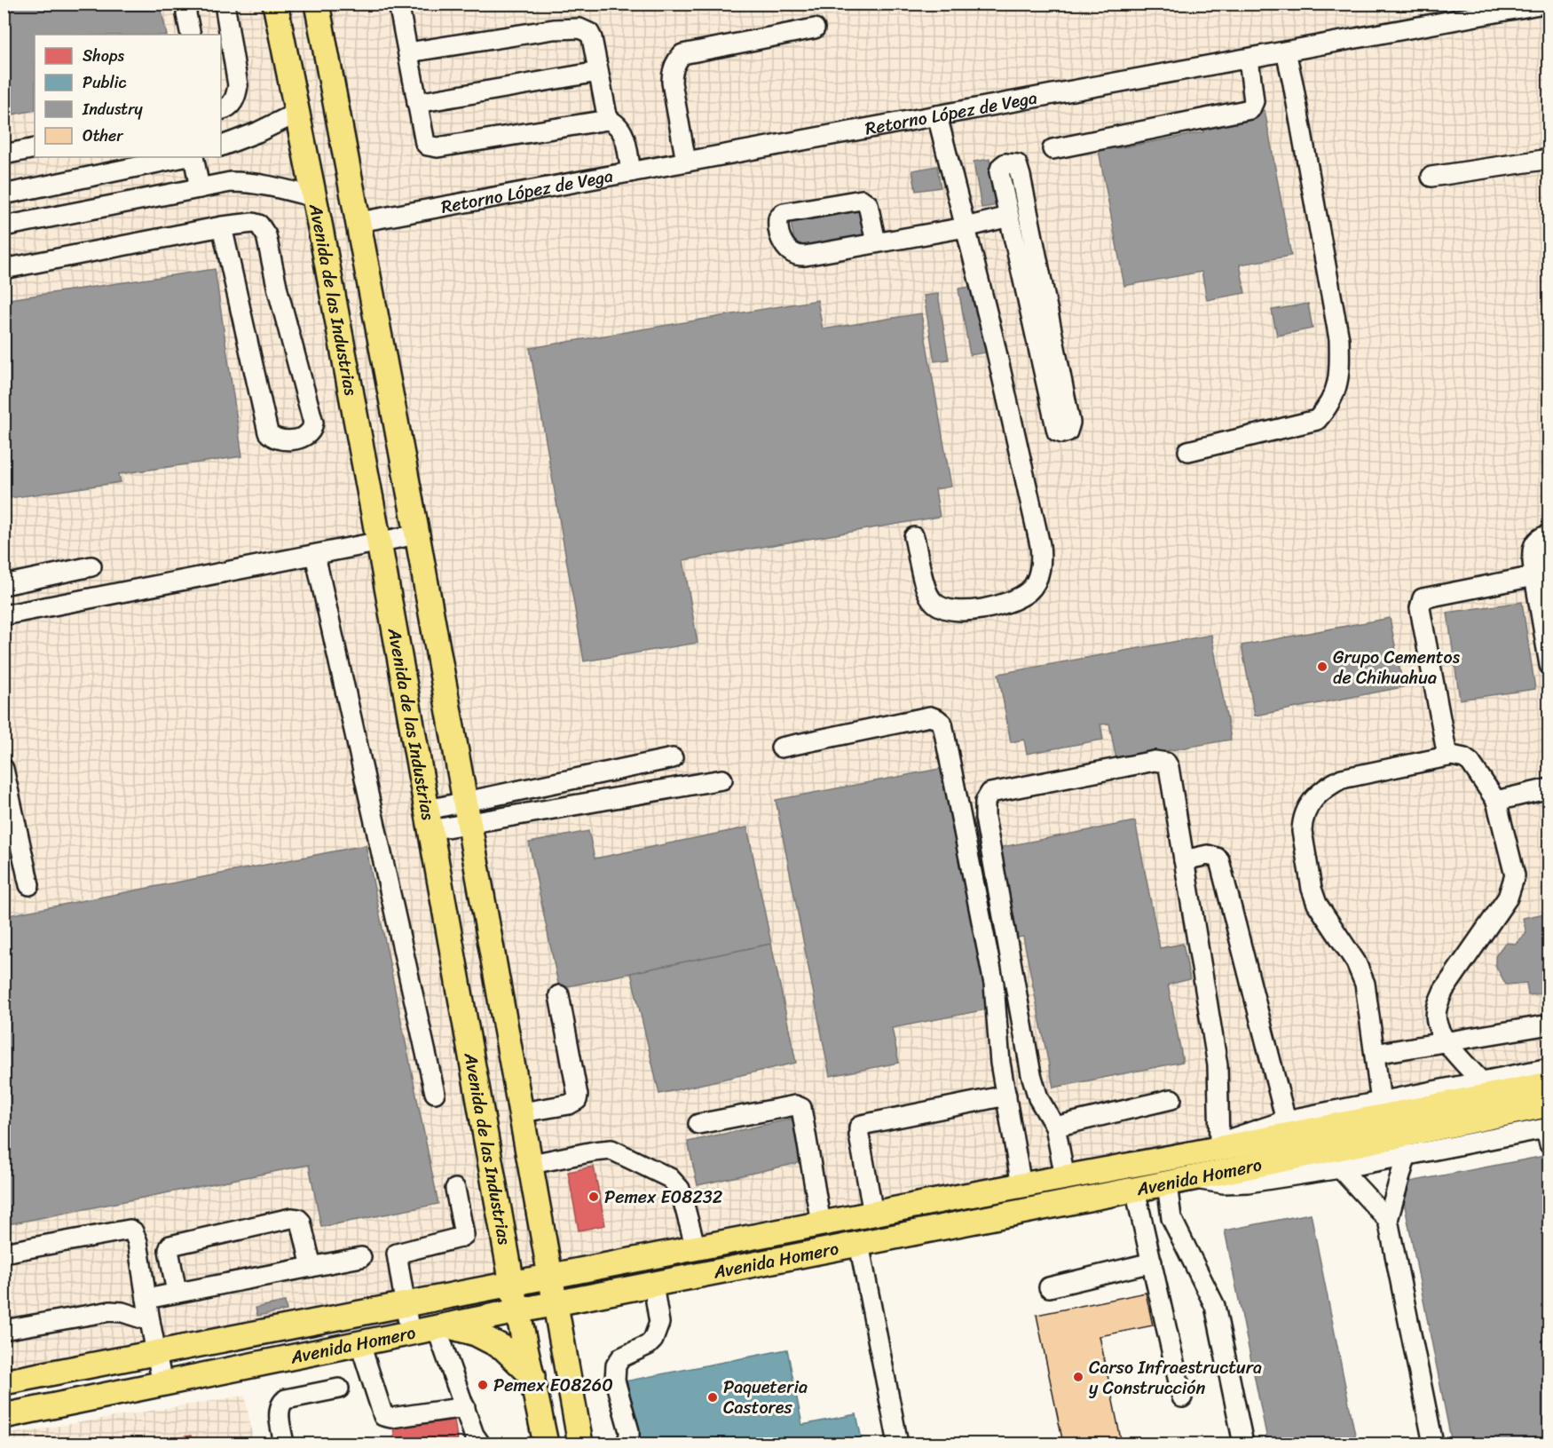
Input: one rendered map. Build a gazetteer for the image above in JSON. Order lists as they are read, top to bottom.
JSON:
{
  "streets": {
    "main road": ["Avenida de las Industrias", "Avenida Homero"],
    "street": ["Retorno López de Vega"]
  },
  "crossings": [
    ["Avenida de las Industrias", "Avenida Homero"]
  ],
  "places": [
    "Grupo Cementos de Chihuahua",
    "Pemex E08232",
    "Carso Infraestructura y Construcción",
    "Pemex E08260",
    "Paqueteria Castores"
  ],
  "legend": [
    "Shops",
    "Public",
    "Industry",
    "Other"
  ]
}
